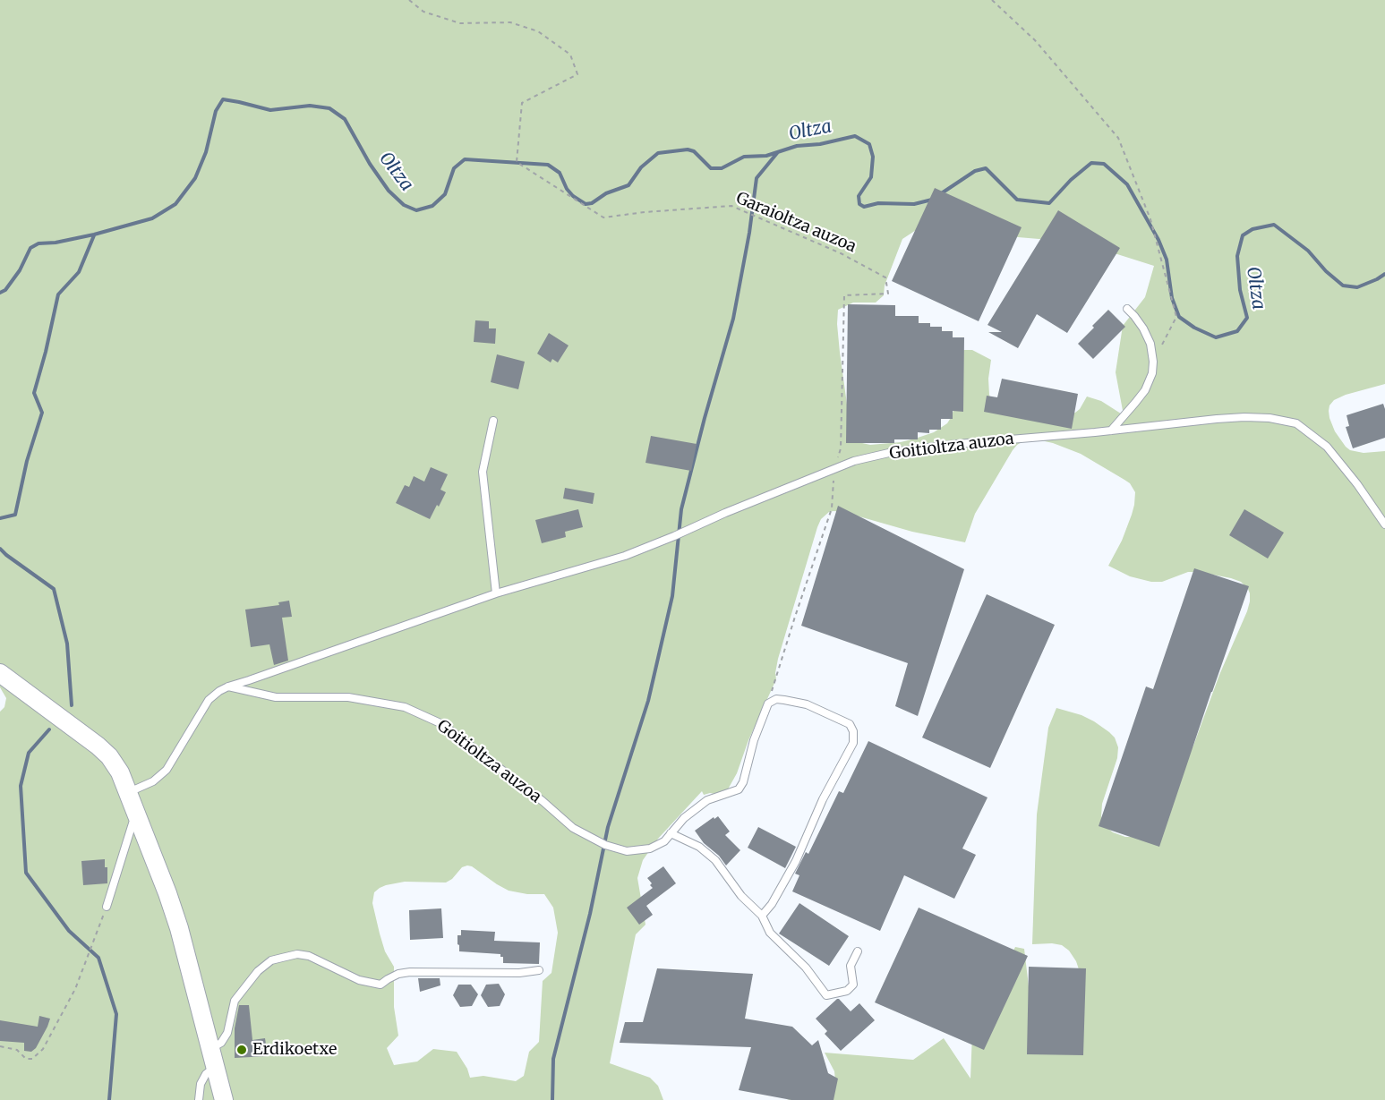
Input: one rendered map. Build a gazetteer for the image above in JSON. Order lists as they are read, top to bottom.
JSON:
{
  "streets": {
    "lane": ["Goitioltza auzoa"],
    "path": ["Garaioltza auzoa"]
  },
  "crossings": [
    ["Garaioltza auzoa", "Goitioltza auzoa"]
  ],
  "water": ["Oltza"],
  "places": ["Erdikoetxe"]
}
